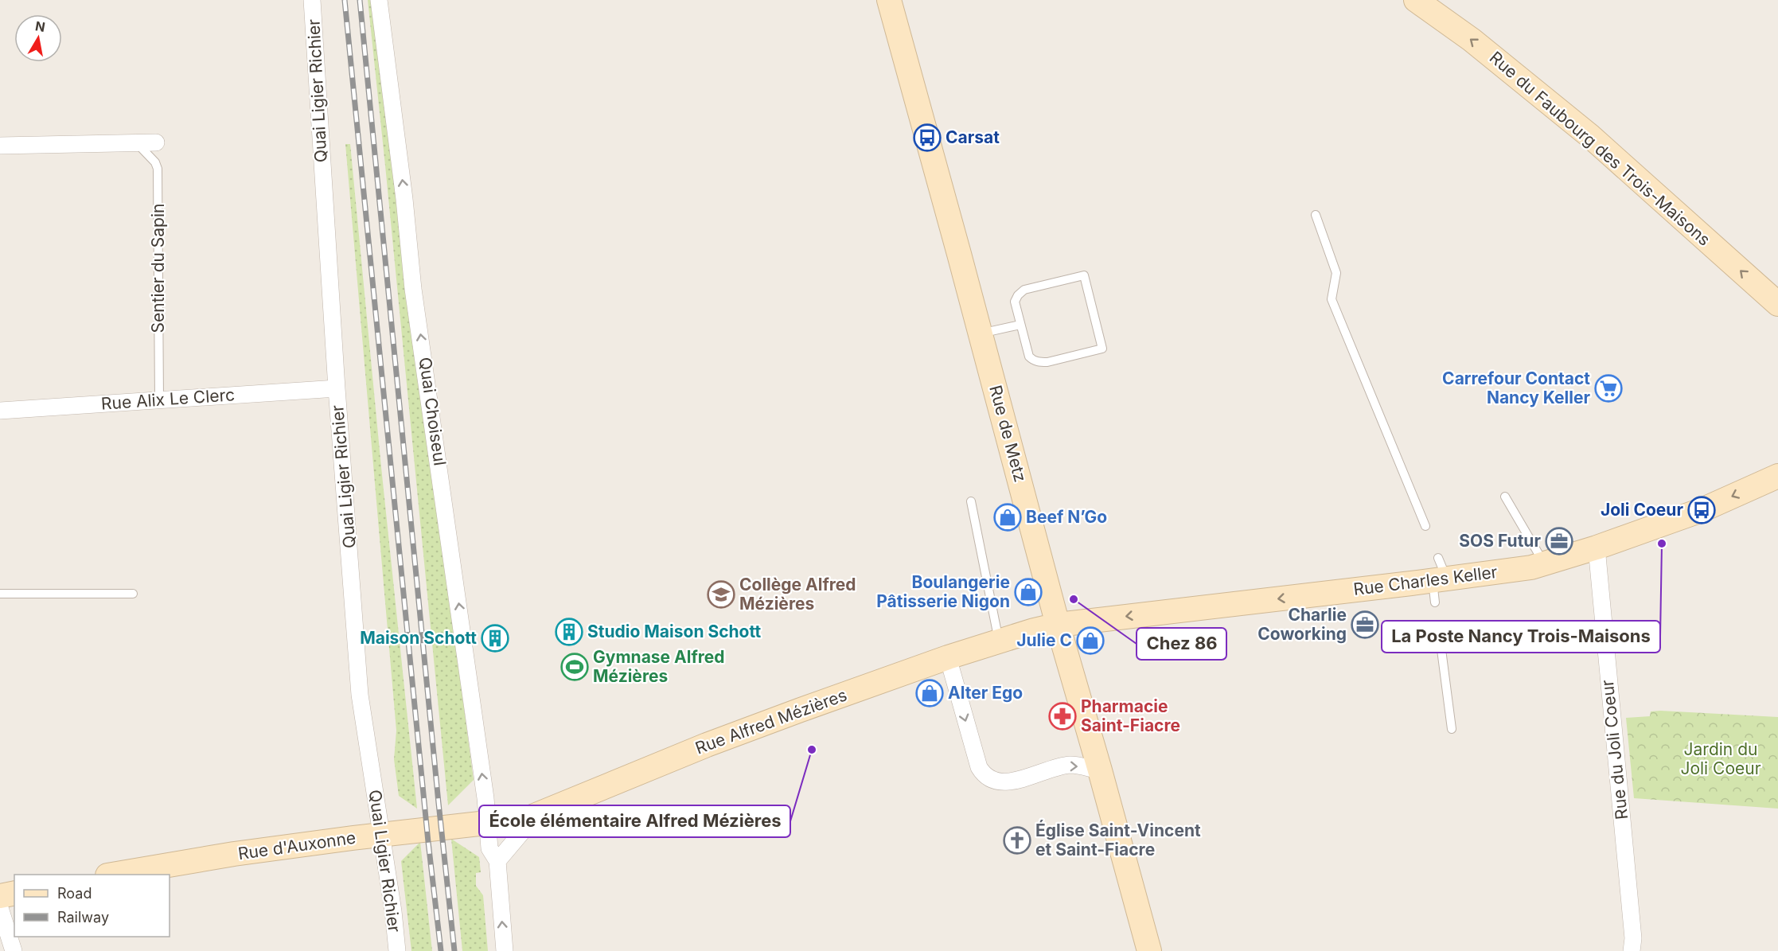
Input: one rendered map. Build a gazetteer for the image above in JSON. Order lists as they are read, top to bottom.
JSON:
{
  "streets": {
    "main road": [
      "Rue du Faubourg des Trois-Maisons",
      "Rue de Metz",
      "Rue Charles Keller",
      "Rue Alfred Mézières",
      "Rue d'Auxonne"
    ],
    "street": [
      "Quai Ligier Richier",
      "Rue Alix Le Clerc",
      "Quai Choiseul",
      "Rue du Joli Coeur"
    ],
    "lane": ["Sentier du Sapin"]
  },
  "crossings": [
    ["Quai Ligier Richier", "Rue Alix Le Clerc"],
    ["Quai Ligier Richier", "Rue d'Auxonne"],
    ["Sentier du Sapin", "Rue Alix Le Clerc"],
    ["Quai Choiseul", "Rue Alfred Mézières"],
    ["Quai Choiseul", "Rue d'Auxonne"],
    ["Rue de Metz", "Rue Charles Keller"],
    ["Rue de Metz", "Rue Alfred Mézières"],
    ["Rue Charles Keller", "Rue Alfred Mézières"],
    ["Rue Charles Keller", "Rue du Joli Coeur"],
    ["Rue Alfred Mézières", "Rue d'Auxonne"]
  ],
  "one_way": ["Rue du Faubourg des Trois-Maisons", "Quai Choiseul", "Rue Charles Keller"],
  "parks": ["Jardin du Joli Coeur"],
  "places": {
    "bus stop": ["Carsat", "Joli Coeur"],
    "supermarket": ["Carrefour Contact Nancy Keller"],
    "shop": [
      "Beef N’Go",
      "Boulangerie Pâtisserie Nigon",
      "Julie C",
      "Alter Ego"
    ],
    "office": ["SOS Futur", "Charlie Coworking"],
    "other": ["La Poste Nancy Trois-Maisons", "Chez 86", "École élémentaire Alfred Mézières"],
    "school or university": ["Collège Alfred Mézières"],
    "building": ["Studio Maison Schott", "Maison Schott"],
    "sports": ["Gymnase Alfred Mézières"],
    "pharmacy": ["Pharmacie Saint-Fiacre"],
    "church": ["Église Saint-Vincent et Saint-Fiacre"]
  },
  "legend": ["Road", "Railway"],
  "north": "top"
}
